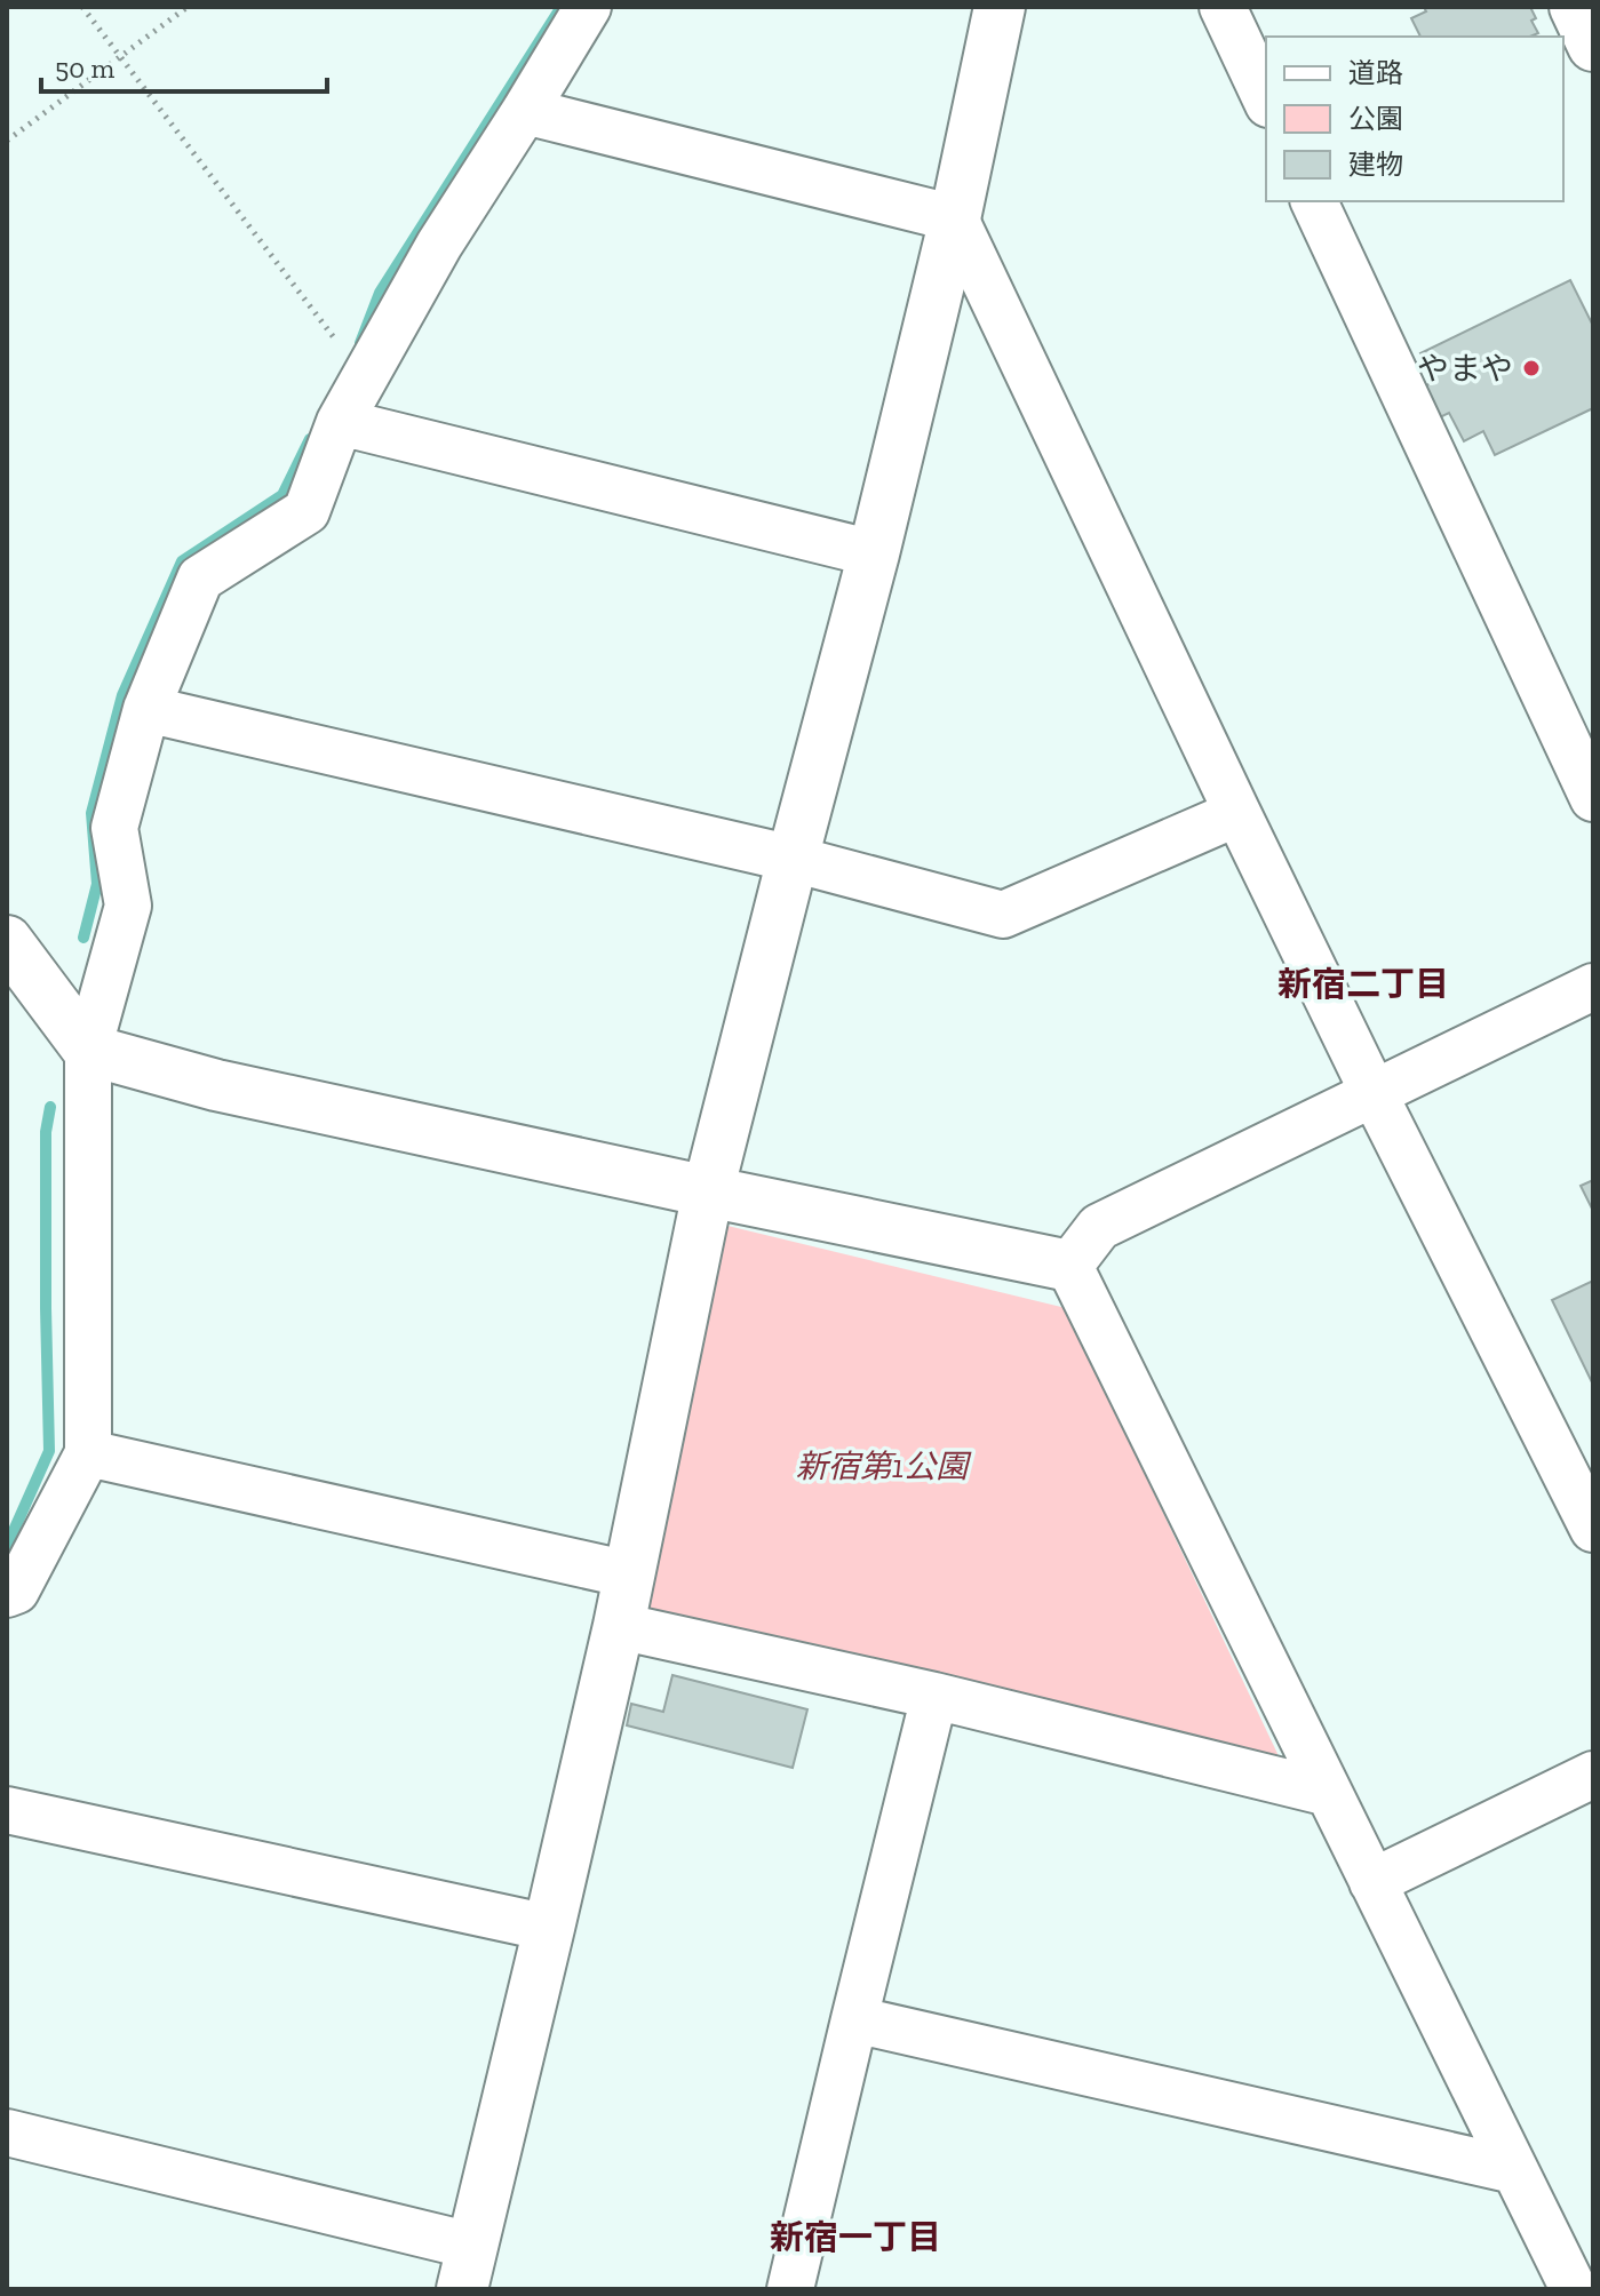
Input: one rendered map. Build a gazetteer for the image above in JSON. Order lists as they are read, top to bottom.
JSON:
{
  "districts": ["新宿二丁目", "新宿一丁目"],
  "parks": ["新宿第1公園"],
  "places": ["やまや"],
  "legend": ["道路", "公園", "建物"],
  "scale_bar": "50 m"
}
